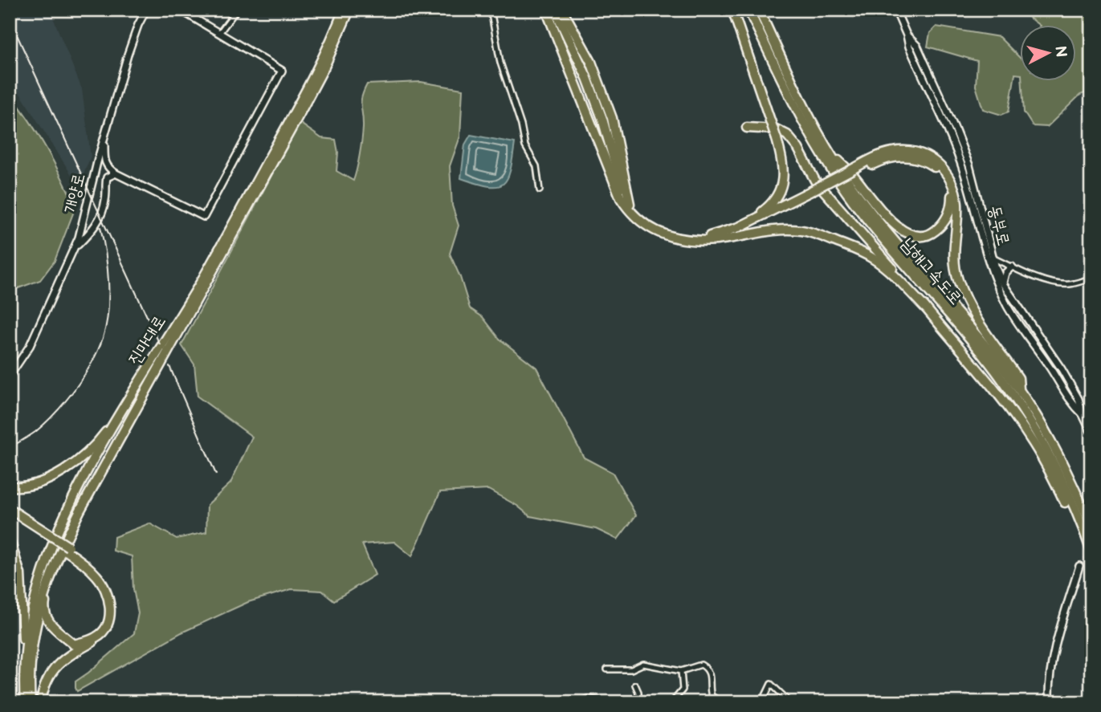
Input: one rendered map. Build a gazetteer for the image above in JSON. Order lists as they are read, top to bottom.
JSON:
{
  "streets": {
    "highway": ["남해고속도로", "진마대로"],
    "street": ["개양로", "동부로"]
  },
  "north": "right"
}
